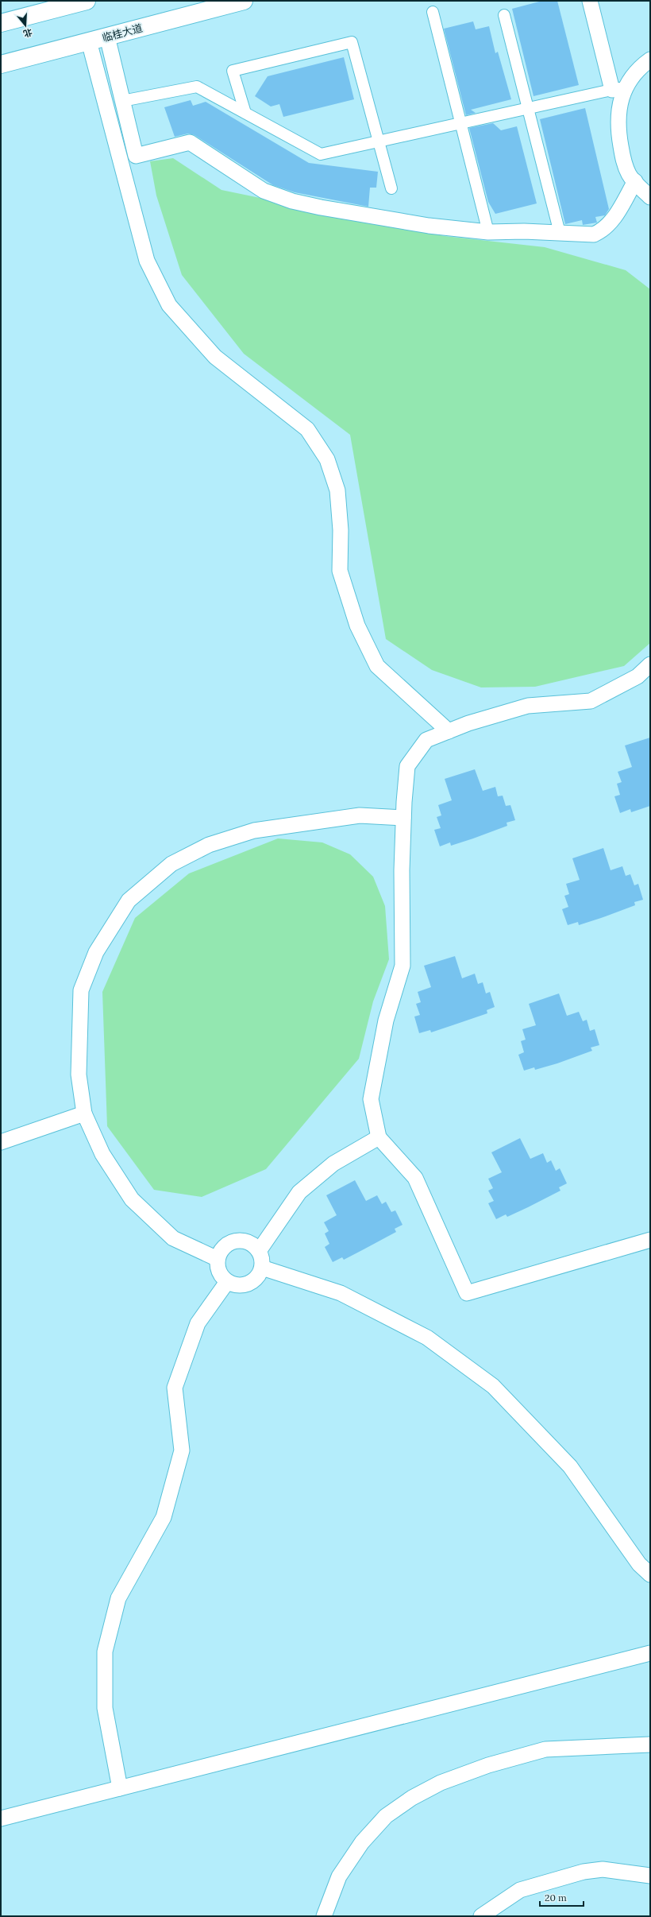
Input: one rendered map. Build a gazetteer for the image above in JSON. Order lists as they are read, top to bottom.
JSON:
{
  "streets": {
    "main road": ["临桂大道"]
  },
  "scale_bar": "20 m",
  "north": "bottom"
}
